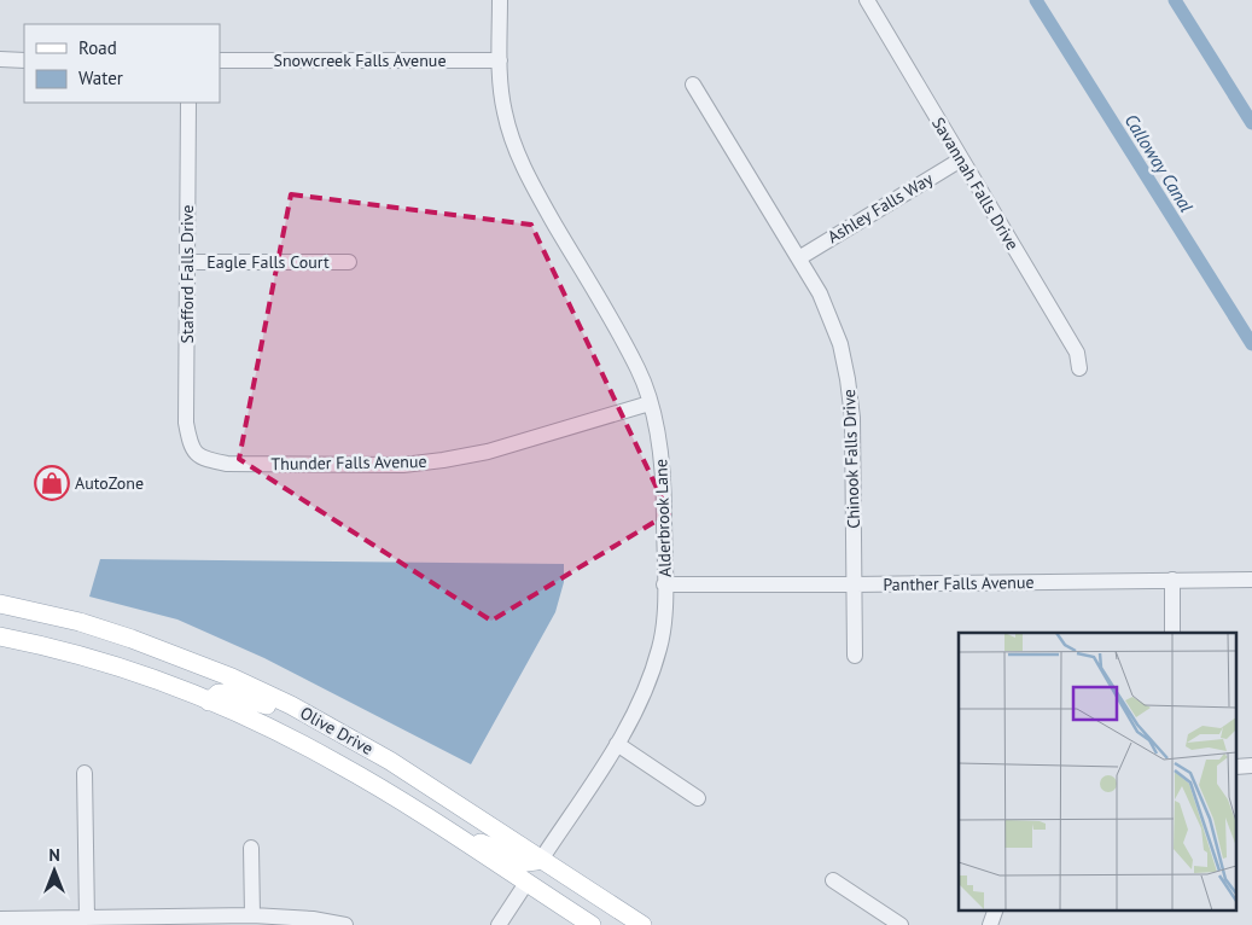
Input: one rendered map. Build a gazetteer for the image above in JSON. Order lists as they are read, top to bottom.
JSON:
{
  "streets": {
    "main road": ["Olive Drive"],
    "street": [
      "Snowcreek Falls Avenue",
      "Savannah Falls Drive",
      "Ashley Falls Way",
      "Eagle Falls Court",
      "Stafford Falls Drive",
      "Chinook Falls Drive",
      "Thunder Falls Avenue",
      "Alderbrook Lane",
      "Panther Falls Avenue"
    ]
  },
  "crossings": [
    ["Snowcreek Falls Avenue", "Alderbrook Lane"],
    ["Savannah Falls Drive", "Ashley Falls Way"],
    ["Ashley Falls Way", "Chinook Falls Drive"],
    ["Eagle Falls Court", "Stafford Falls Drive"],
    ["Stafford Falls Drive", "Thunder Falls Avenue"],
    ["Chinook Falls Drive", "Panther Falls Avenue"],
    ["Thunder Falls Avenue", "Alderbrook Lane"],
    ["Alderbrook Lane", "Panther Falls Avenue"],
    ["Alderbrook Lane", "Olive Drive"]
  ],
  "water": ["Calloway Canal"],
  "places": {
    "shop": ["AutoZone"]
  },
  "legend": ["Road", "Water"],
  "north": "top"
}
